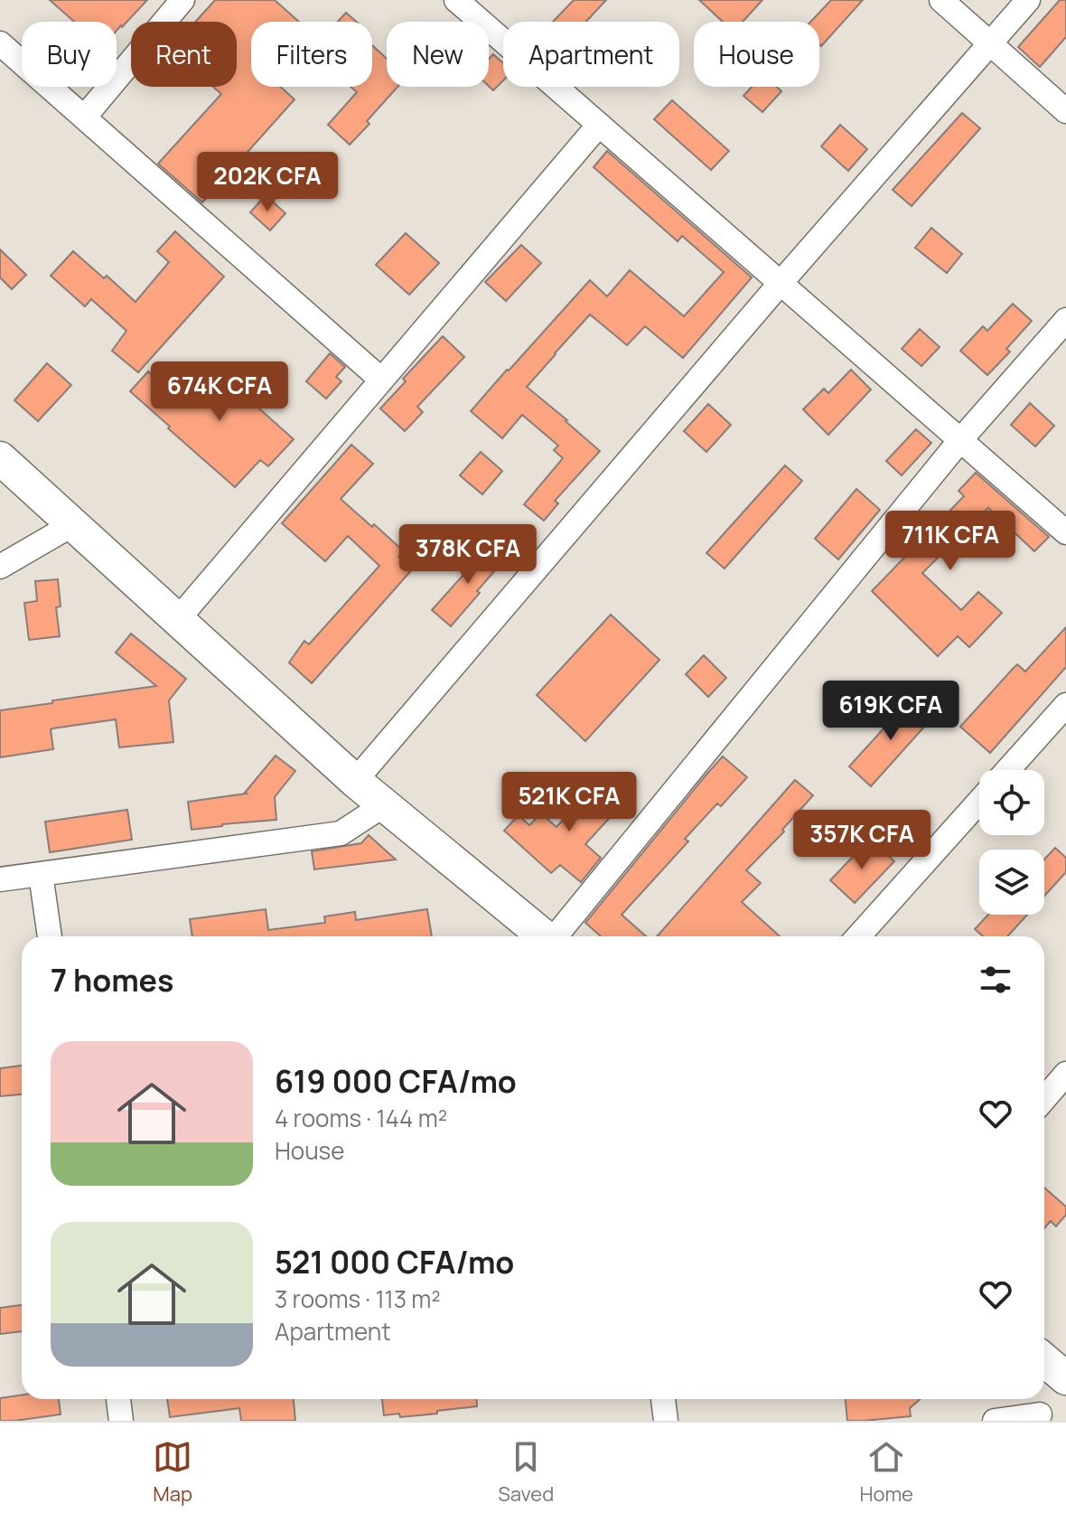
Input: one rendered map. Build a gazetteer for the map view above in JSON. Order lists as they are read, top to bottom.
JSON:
{
  "page": {
    "chip": [
      "Buy",
      "Rent",
      "Filters",
      "New",
      "Apartment",
      "House"
    ],
    "price": [
      "202K CFA",
      "674K CFA",
      "711K CFA",
      "378K CFA",
      "619K CFA",
      "521K CFA",
      "357K CFA"
    ],
    "heading": "7 homes",
    "list": [
      {
        "name": "619 000 CFA/mo",
        "note": "4 rooms · 144 m² · House"
      },
      {
        "name": "521 000 CFA/mo",
        "note": "3 rooms · 113 m² · Apartment"
      }
    ],
    "tabs": ["Map", "Saved", "Home"]
  }
}
